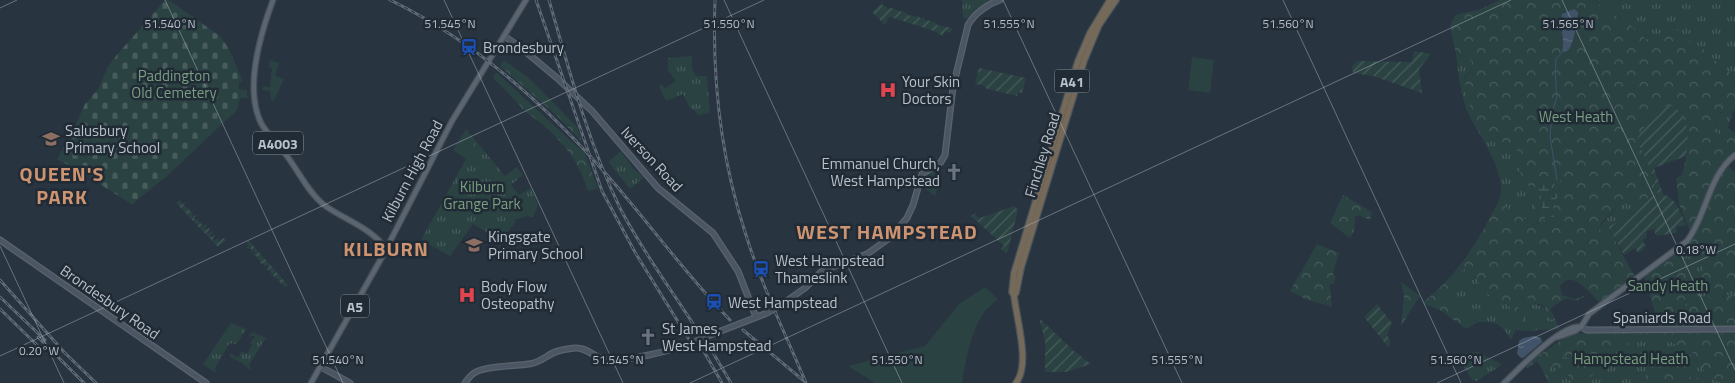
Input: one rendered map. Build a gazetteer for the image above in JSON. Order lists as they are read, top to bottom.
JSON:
{
  "streets": {
    "highway": ["A41", "Finchley Road"],
    "main road": [
      "A4003",
      "Iverson Road",
      "Kilburn High Road",
      "Brondesbury Road",
      "A5",
      "Spaniards Road"
    ]
  },
  "crossings": [
    ["A4003", "Kilburn High Road"],
    ["Iverson Road", "Kilburn High Road"]
  ],
  "districts": ["QUEEN'S PARK", "WEST HAMPSTEAD", "KILBURN"],
  "parks": [
    "Paddington Old Cemetery",
    "West Heath",
    "Kilburn Grange Park",
    "Sandy Heath",
    "Hampstead Heath"
  ],
  "places": {
    "station": ["Brondesbury", "West Hampstead Thameslink", "West Hampstead"],
    "hospital": ["Your Skin Doctors", "Body Flow Osteopathy"],
    "school or university": ["Salusbury Primary School", "Kingsgate Primary School"],
    "church": ["Emmanuel Church, West Hampstead", "St James, West Hampstead"]
  },
  "coordinates": [
    "51.540°N",
    "51.545°N",
    "51.550°N",
    "51.555°N",
    "51.560°N",
    "51.565°N",
    "0.18°W",
    "0.20°W"
  ]
}
